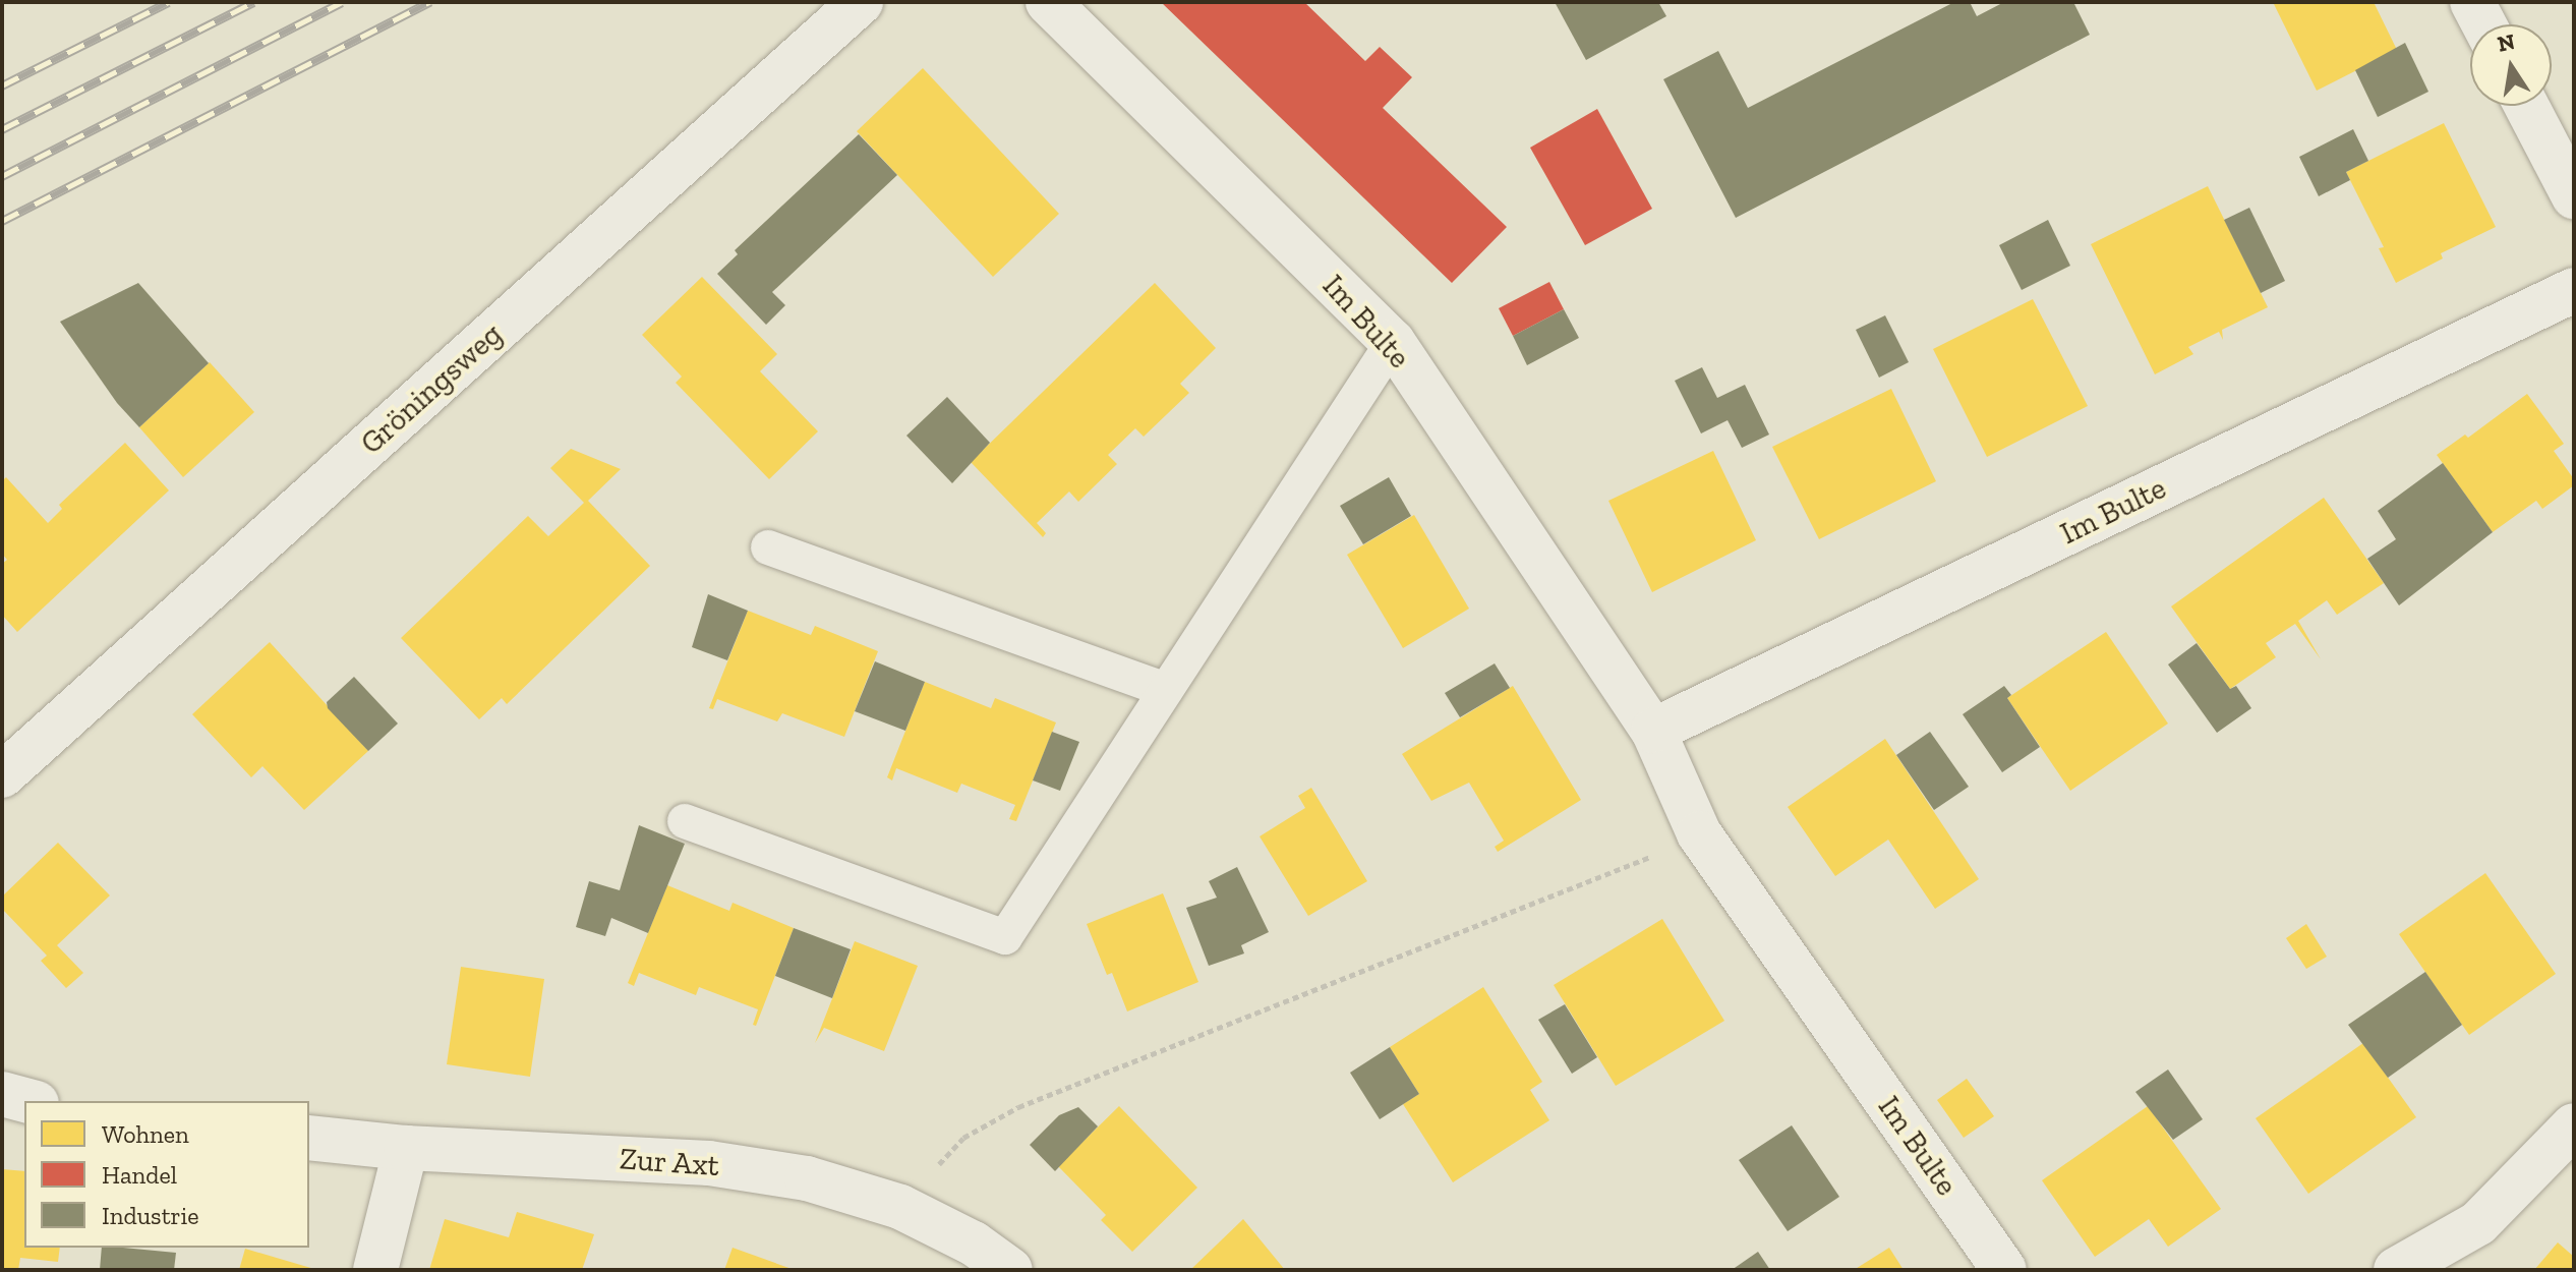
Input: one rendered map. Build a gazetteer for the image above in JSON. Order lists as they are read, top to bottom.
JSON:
{
  "streets": {
    "street": ["Im Bulte", "Gröningsweg", "Zur Axt"]
  },
  "legend": ["Wohnen", "Handel", "Industrie"],
  "north": "top"
}
